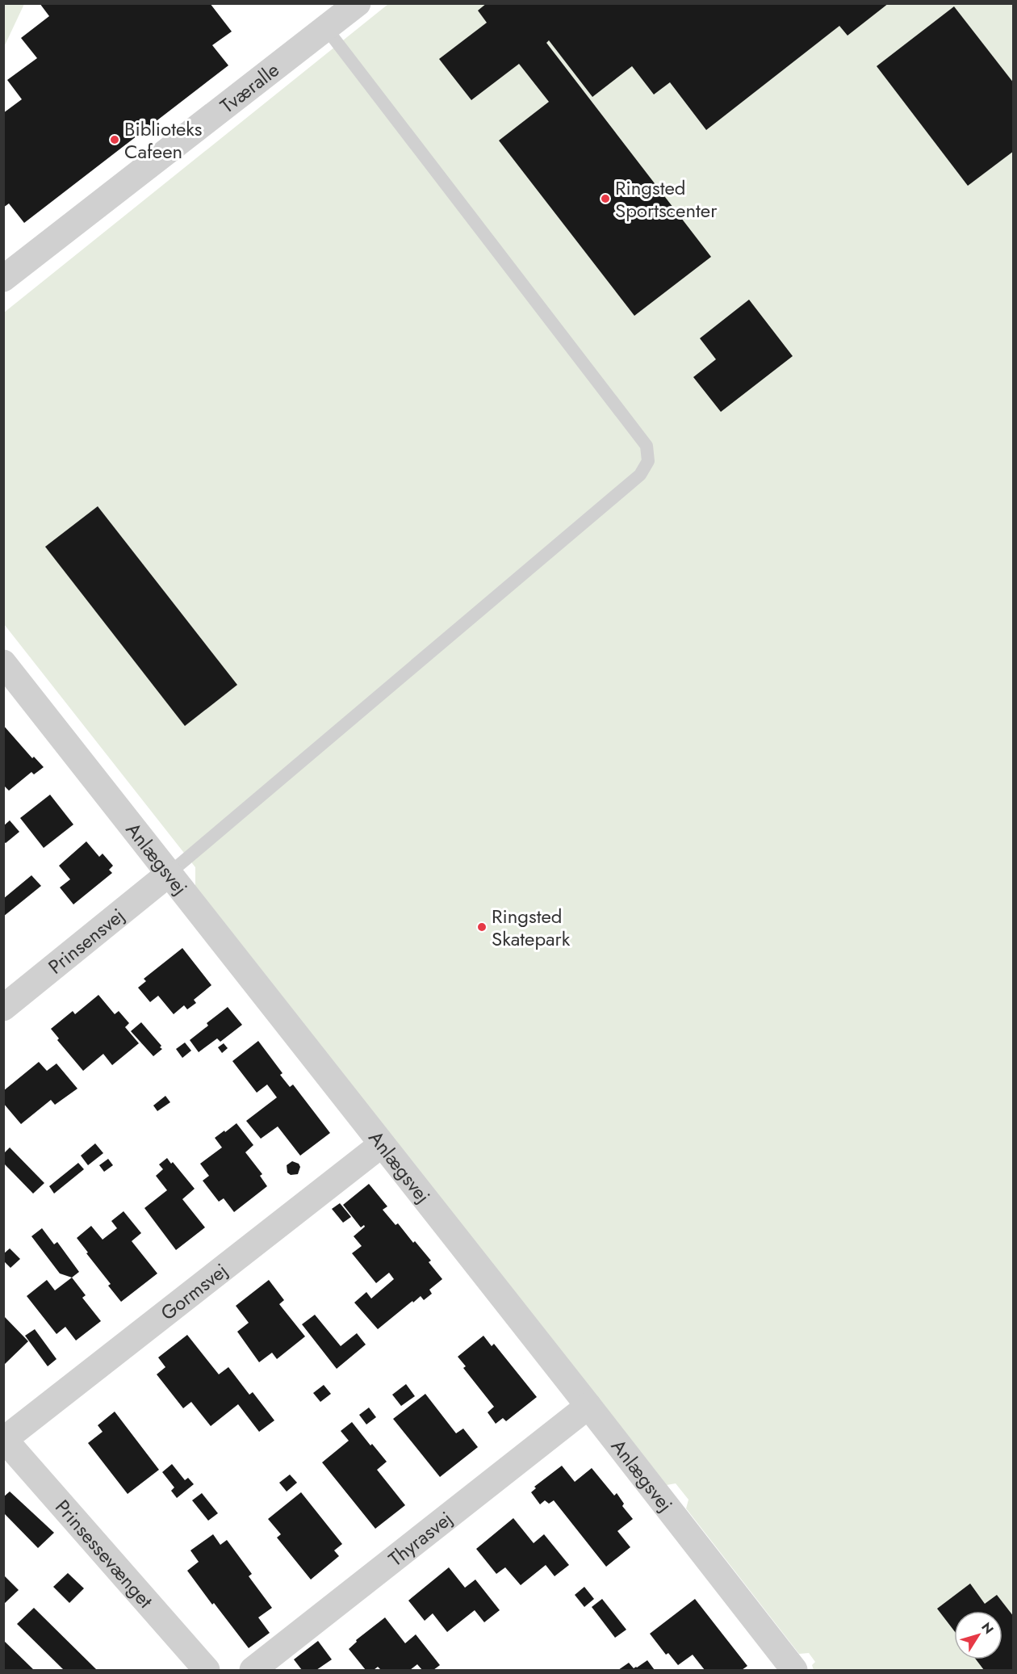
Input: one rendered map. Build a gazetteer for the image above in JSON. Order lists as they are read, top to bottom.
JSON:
{
  "streets": {
    "street": [
      "Tværalle",
      "Anlægsvej",
      "Prinsensvej",
      "Gormsvej",
      "Thyrasvej",
      "Prinsessevænget"
    ]
  },
  "crossings": [
    ["Anlægsvej", "Prinsensvej"],
    ["Anlægsvej", "Gormsvej"],
    ["Anlægsvej", "Thyrasvej"],
    ["Gormsvej", "Prinsessevænget"]
  ],
  "places": ["Biblioteks Cafeen", "Ringsted Sportscenter", "Ringsted Skatepark"],
  "north": "top right"
}
